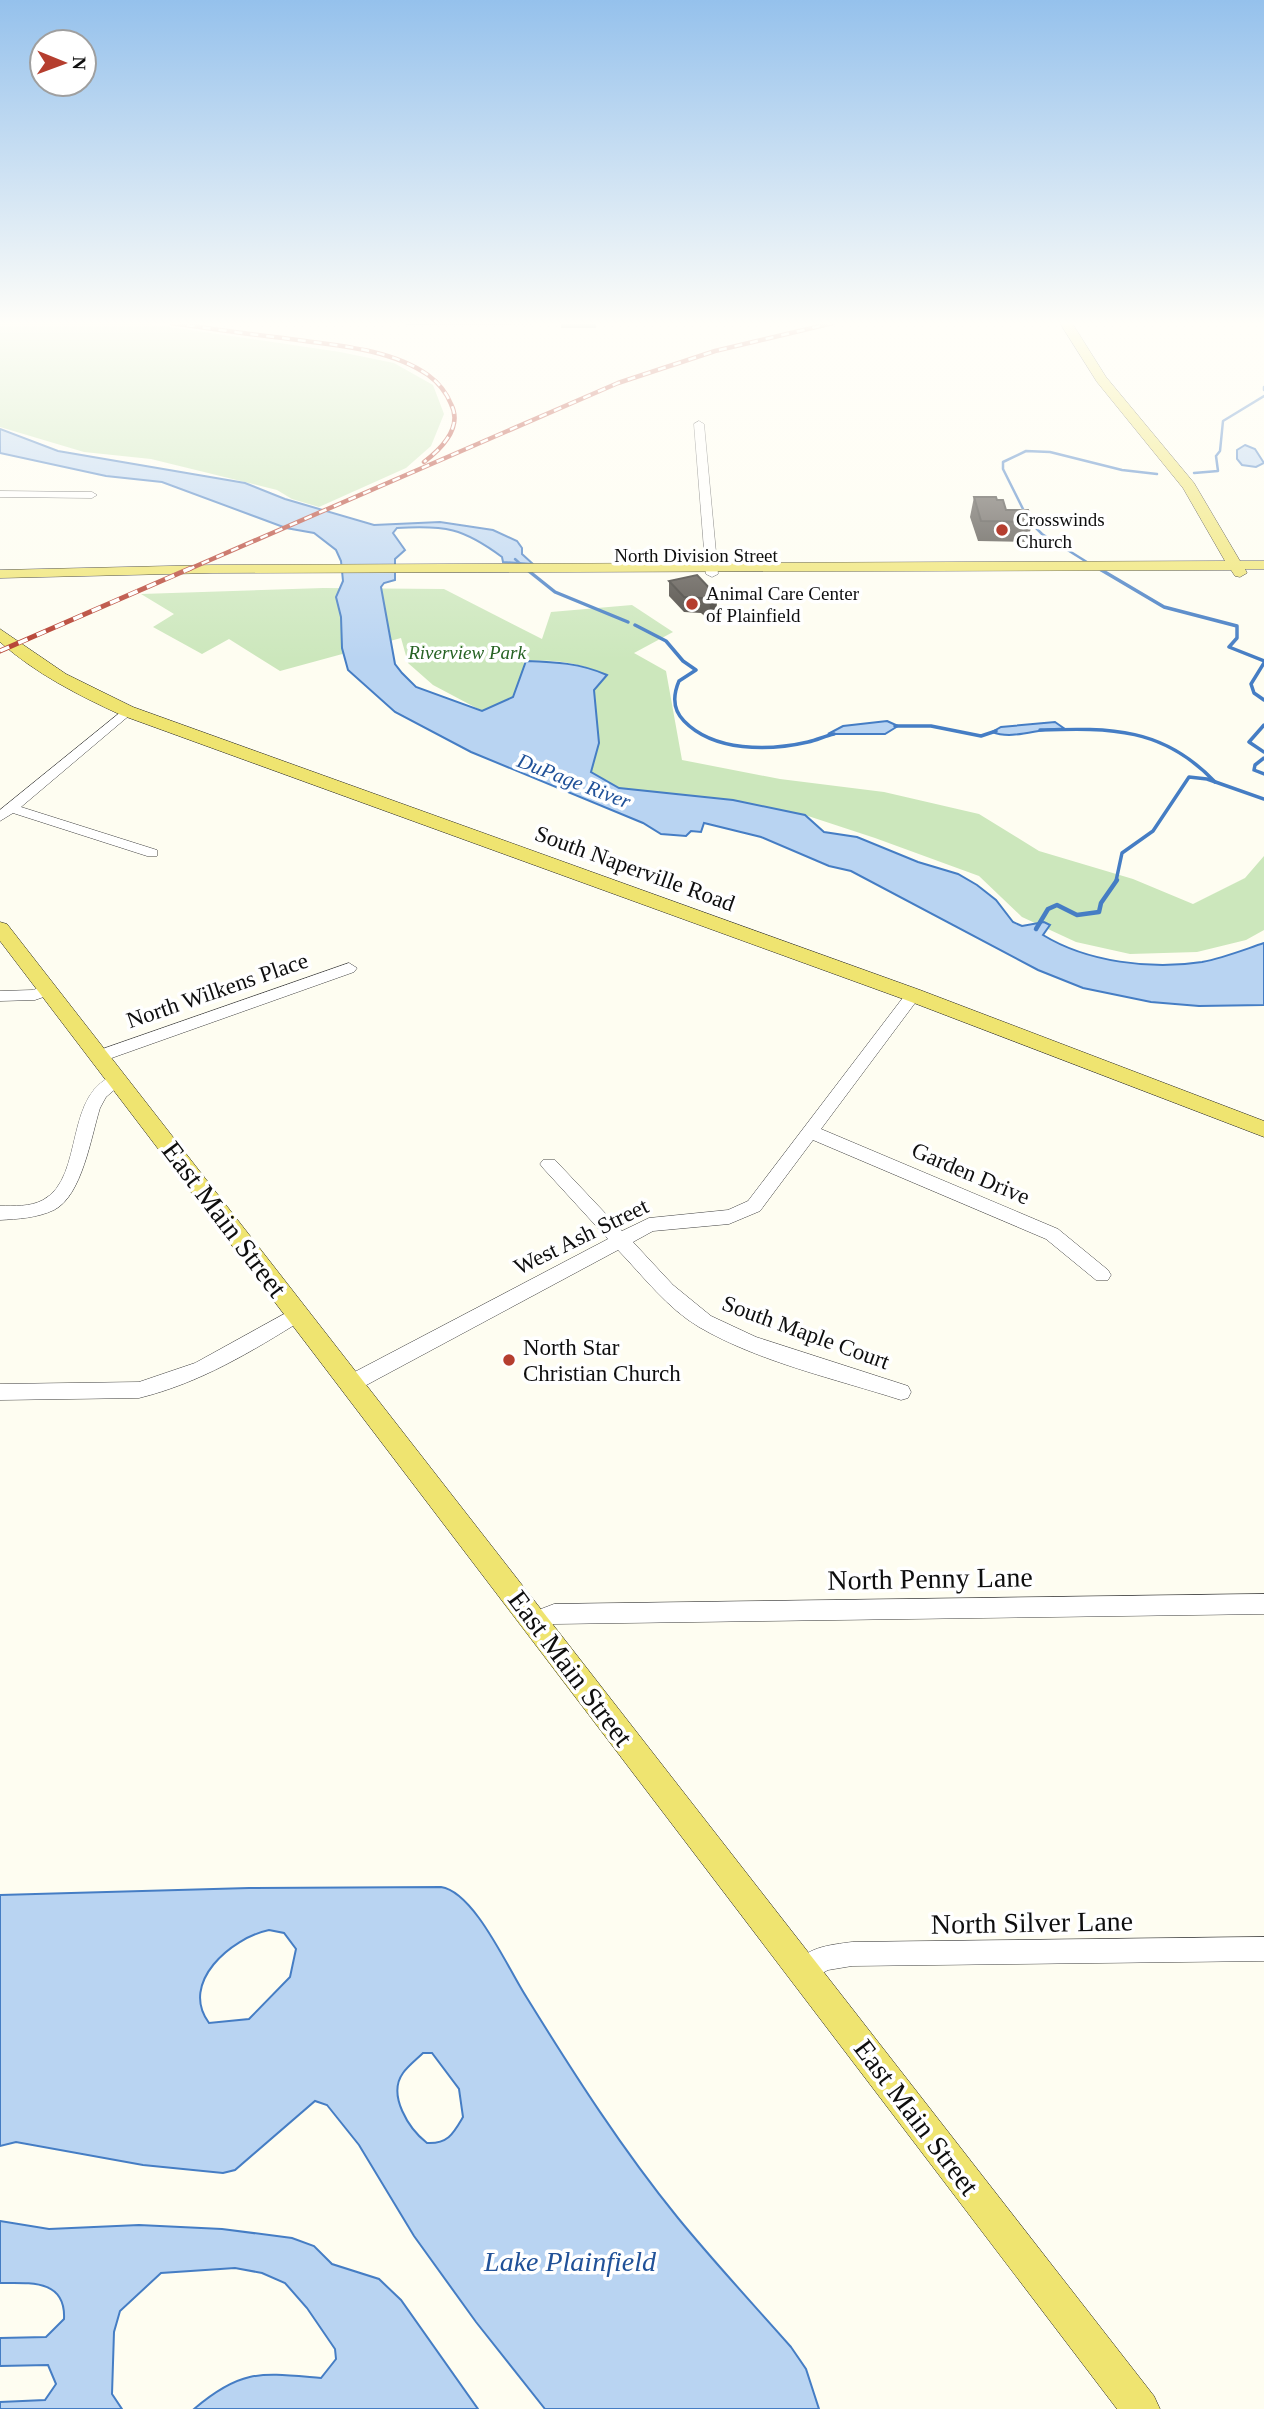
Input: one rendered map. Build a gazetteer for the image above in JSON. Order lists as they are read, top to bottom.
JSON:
{
  "streets": {
    "main road": ["North Division Street", "South Naperville Road", "East Main Street"],
    "street": [
      "North Wilkens Place",
      "Garden Drive",
      "West Ash Street",
      "South Maple Court",
      "North Penny Lane",
      "North Silver Lane"
    ]
  },
  "crossings": [
    ["South Naperville Road", "West Ash Street"],
    ["North Wilkens Place", "East Main Street"],
    ["Garden Drive", "West Ash Street"],
    ["East Main Street", "West Ash Street"],
    ["East Main Street", "North Penny Lane"],
    ["East Main Street", "North Silver Lane"],
    ["West Ash Street", "South Maple Court"]
  ],
  "water": ["DuPage River", "Lake Plainfield"],
  "parks": ["Riverview Park"],
  "places": ["Crosswinds Church", "Animal Care Center of Plainfield", "North Star Christian Church"],
  "north": "right"
}
